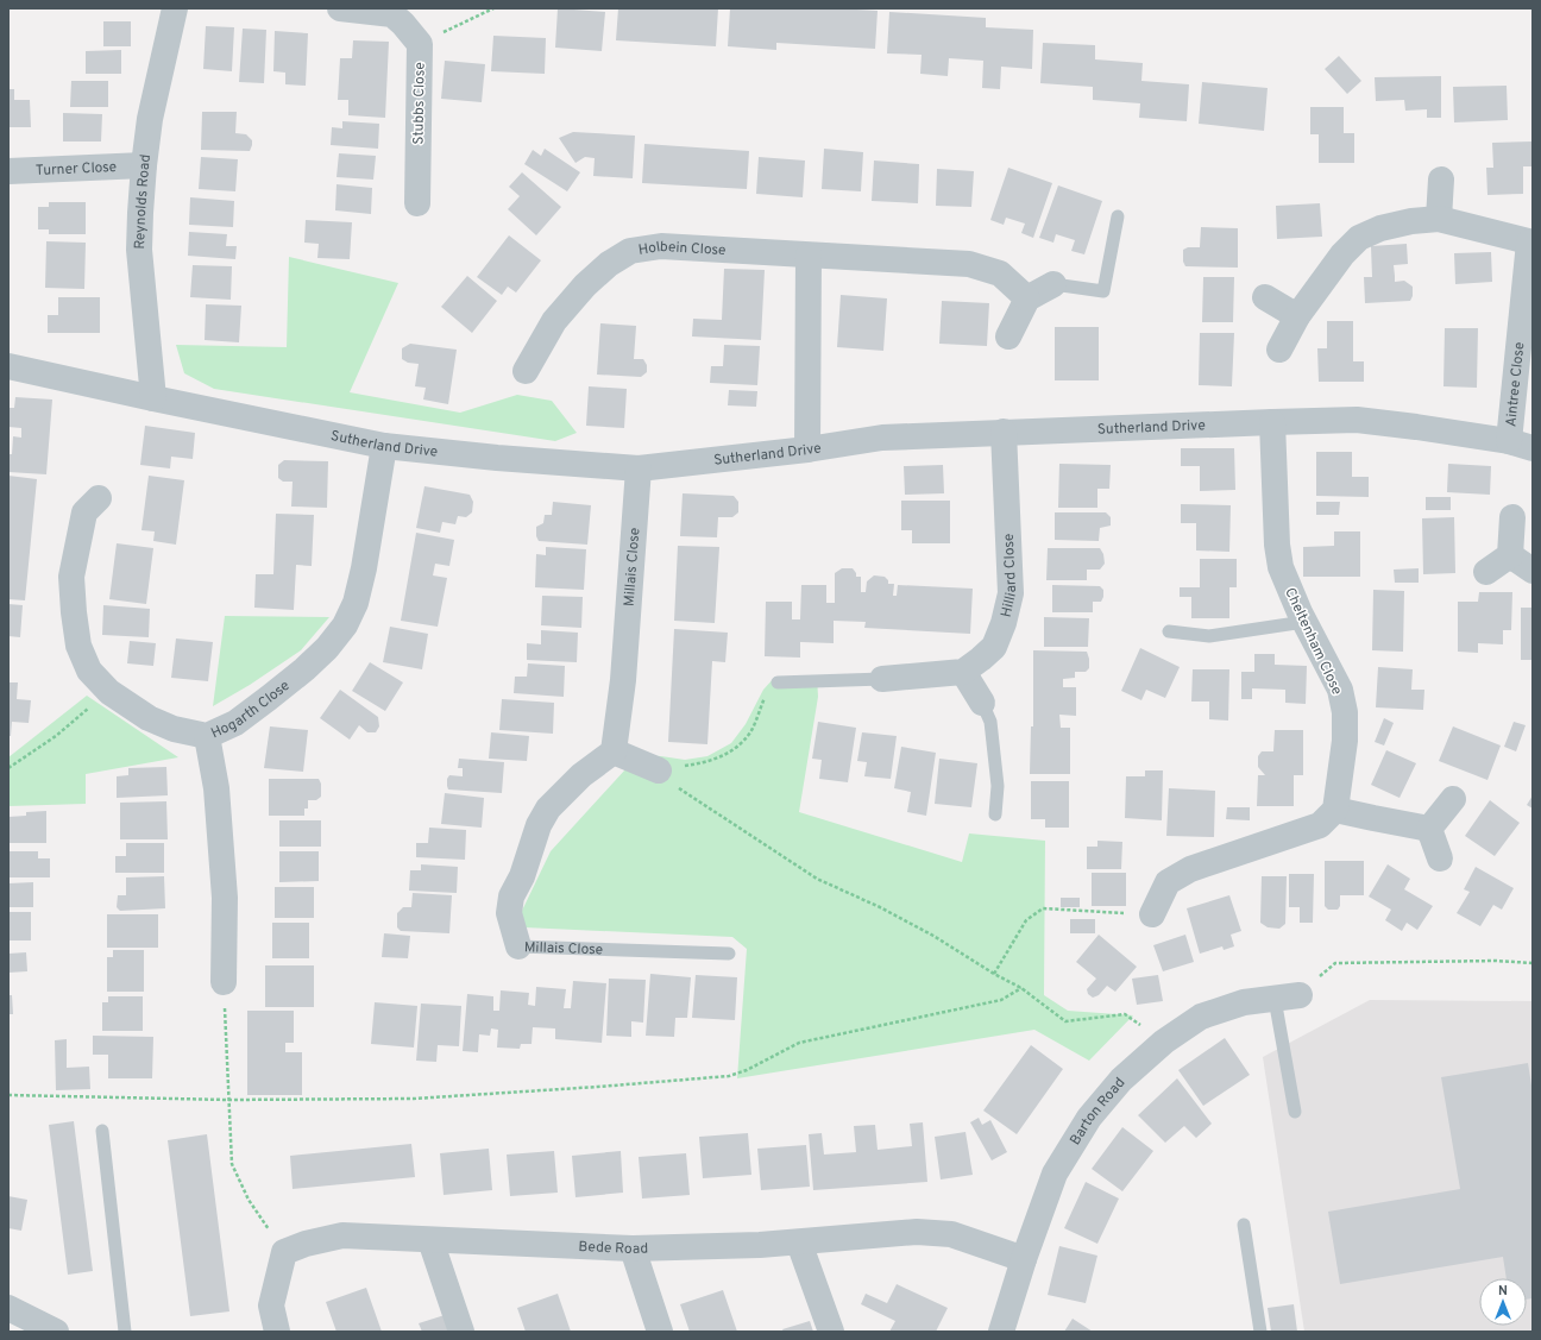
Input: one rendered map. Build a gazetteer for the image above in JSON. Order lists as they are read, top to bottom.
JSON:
{
  "streets": {
    "street": [
      "Stubbs Close",
      "Turner Close",
      "Reynolds Road",
      "Holbein Close",
      "Aintree Close",
      "Sutherland Drive",
      "Millais Close",
      "Hilliard Close",
      "Cheltenham Close",
      "Hogarth Close",
      "Barton Road",
      "Bede Road"
    ]
  },
  "crossings": [
    ["Turner Close", "Reynolds Road"],
    ["Reynolds Road", "Sutherland Drive"],
    ["Aintree Close", "Sutherland Drive"],
    ["Sutherland Drive", "Millais Close"],
    ["Sutherland Drive", "Hilliard Close"],
    ["Sutherland Drive", "Cheltenham Close"],
    ["Sutherland Drive", "Hogarth Close"],
    ["Barton Road", "Bede Road"]
  ],
  "north": "top"
}
